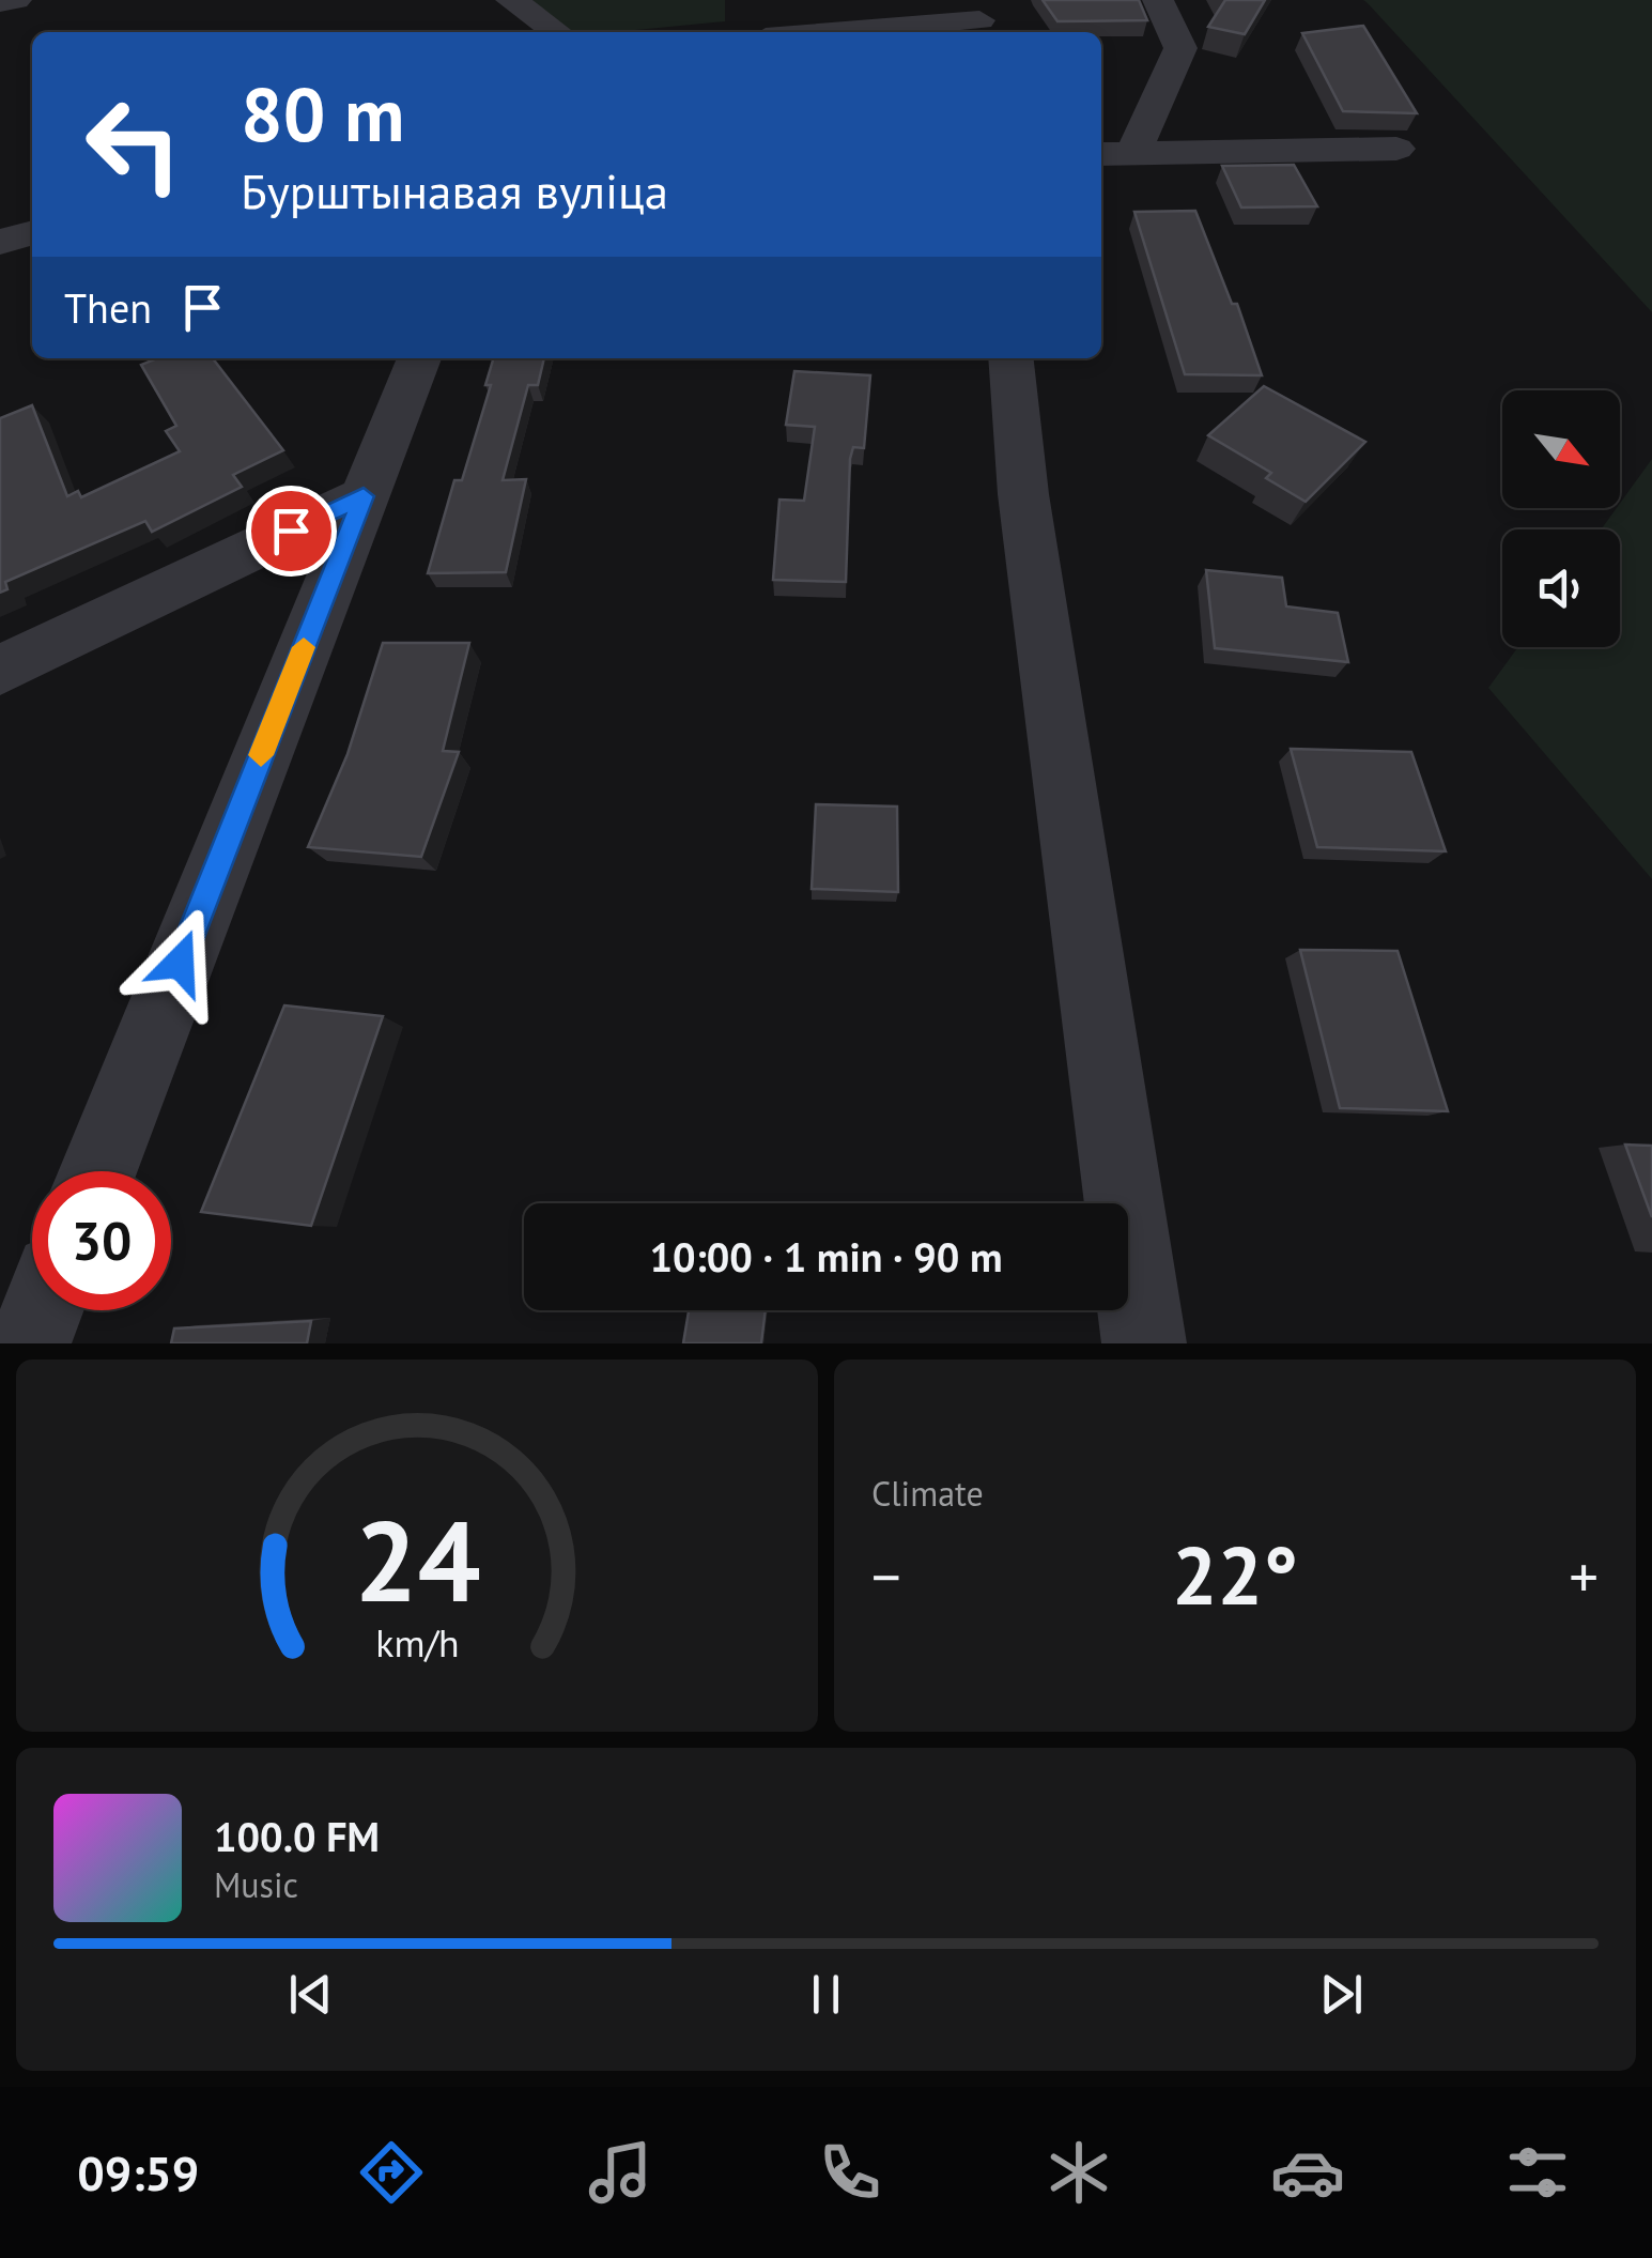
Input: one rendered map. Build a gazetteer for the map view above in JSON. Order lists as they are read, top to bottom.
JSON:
{
  "north": "bottom right",
  "page": {
    "turn": ["80 m", "Бурштынавая вуліца"],
    "then": "Then",
    "limit": "30",
    "trip": "10:00 · 1 min · 90 m",
    "tile": "Climate",
    "heat": ["−", "22°", "+"],
    "song": ["100.0 FM", "Music"],
    "tabs": "09:59",
    "gauge": ["24", "km/h"]
  }
}
